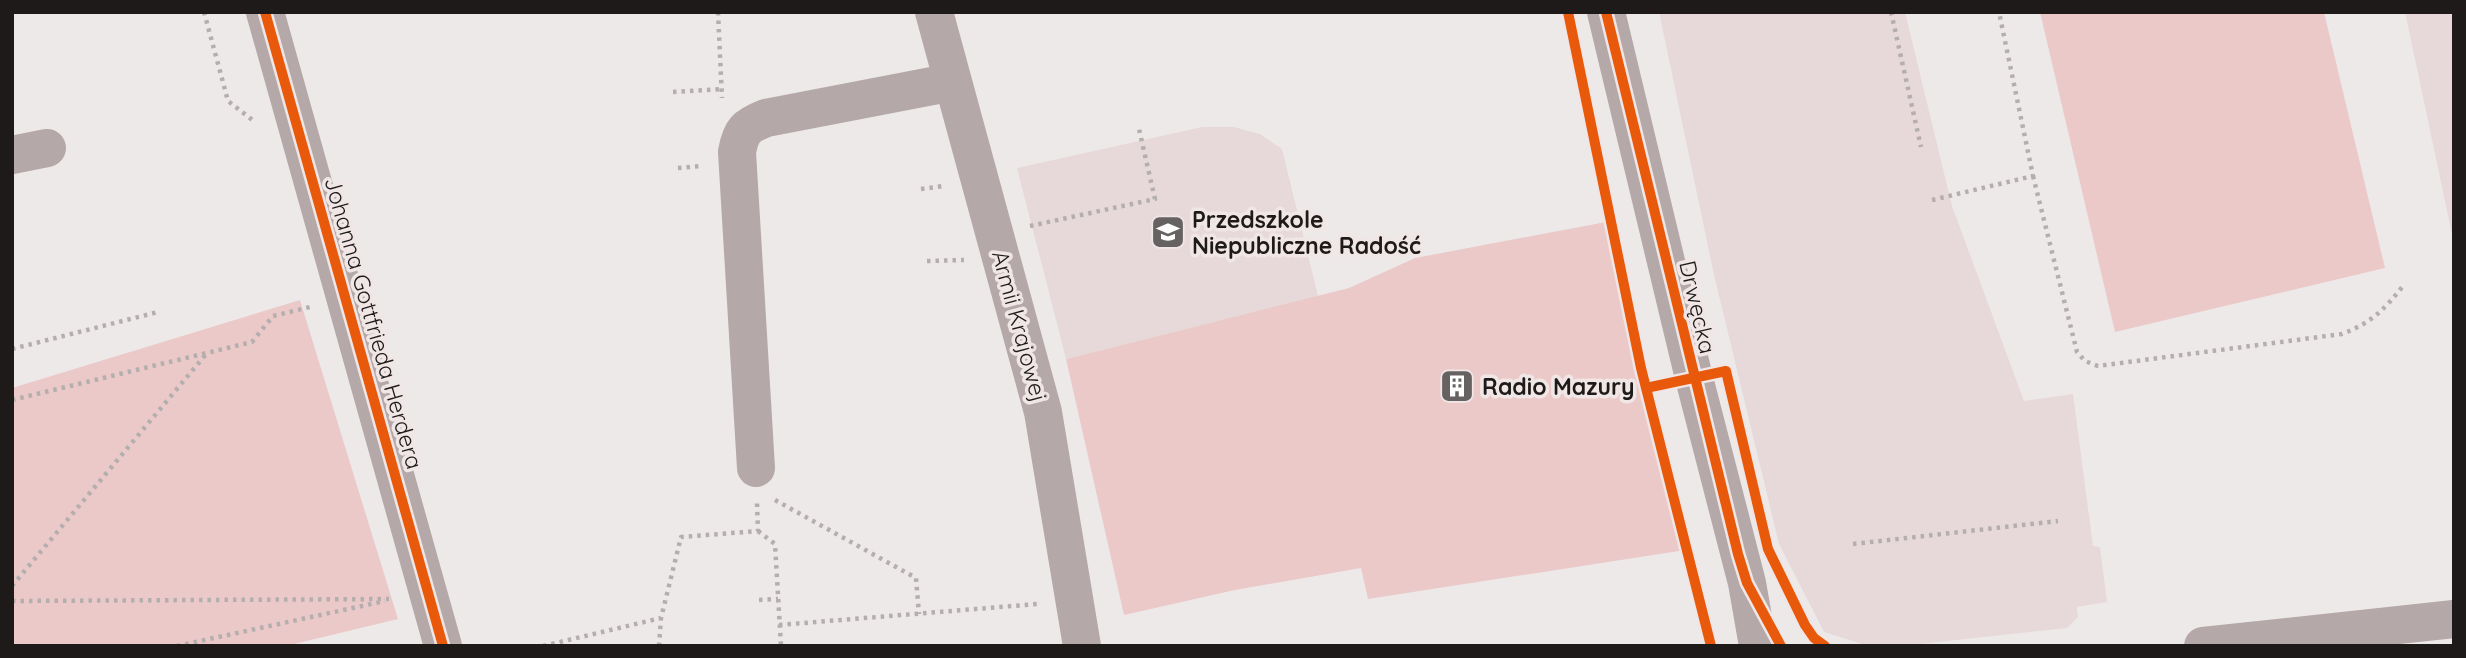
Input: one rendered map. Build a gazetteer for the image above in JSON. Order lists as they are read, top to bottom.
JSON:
{
  "streets": {
    "street": ["Drwęcka", "Johanna Gottfrieda Herdera", "Armii Krajowej"]
  },
  "places": {
    "school or university": ["Przedszkole Niepubliczne Radość"],
    "building": ["Radio Mazury"]
  }
}
